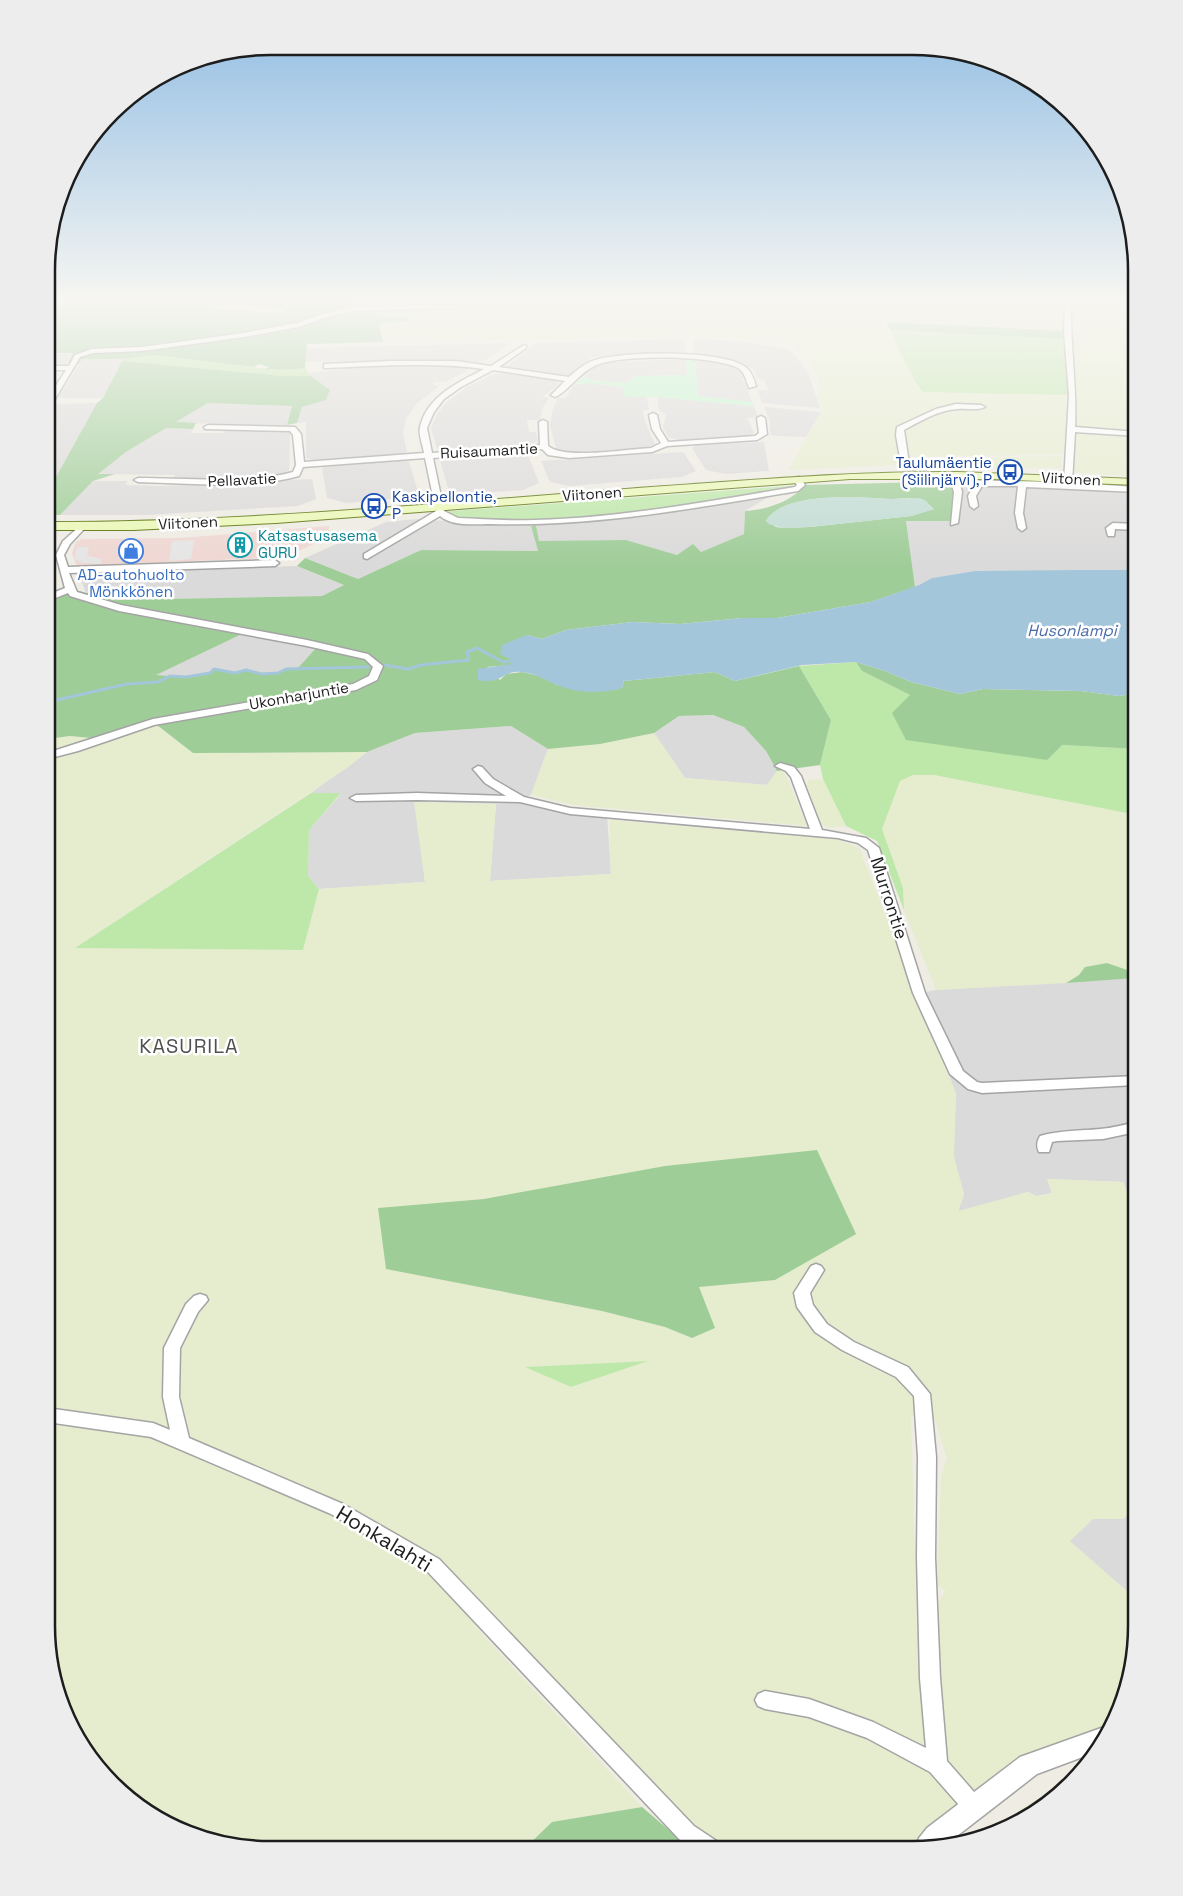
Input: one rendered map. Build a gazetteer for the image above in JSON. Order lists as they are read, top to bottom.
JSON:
{
  "streets": {
    "main road": ["Viitonen"],
    "street": [
      "Ruisaumantie",
      "Pellavatie",
      "Ukonharjuntie",
      "Murrontie",
      "Honkalahti"
    ]
  },
  "crossings": [
    ["Ruisaumantie", "Pellavatie"]
  ],
  "districts": ["KASURILA"],
  "water": ["Husonlampi"],
  "places": {
    "bus stop": ["Taulumäentie (Siilinjärvi), P", "Kaskipellontie, P"],
    "building": ["Katsastusasema GURU"],
    "shop": ["AD-autohuolto Mönkkönen"]
  }
}
